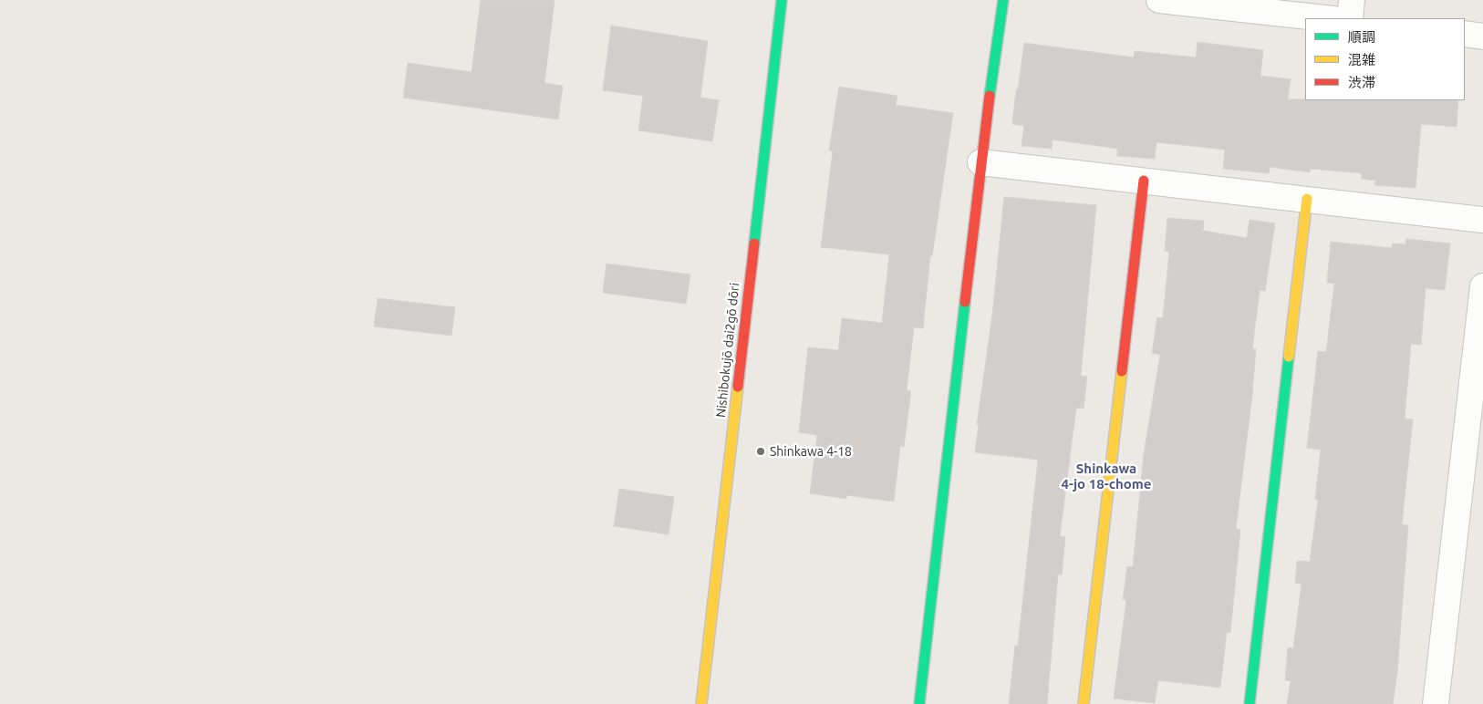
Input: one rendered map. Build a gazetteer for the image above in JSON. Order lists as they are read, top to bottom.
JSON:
{
  "streets": {
    "street": ["Nishibokujō dai2gō dōri"]
  },
  "districts": ["Shinkawa 4-jo 18-chome"],
  "places": ["Shinkawa 4-18"],
  "legend": ["順調", "混雑", "渋滞"]
}
